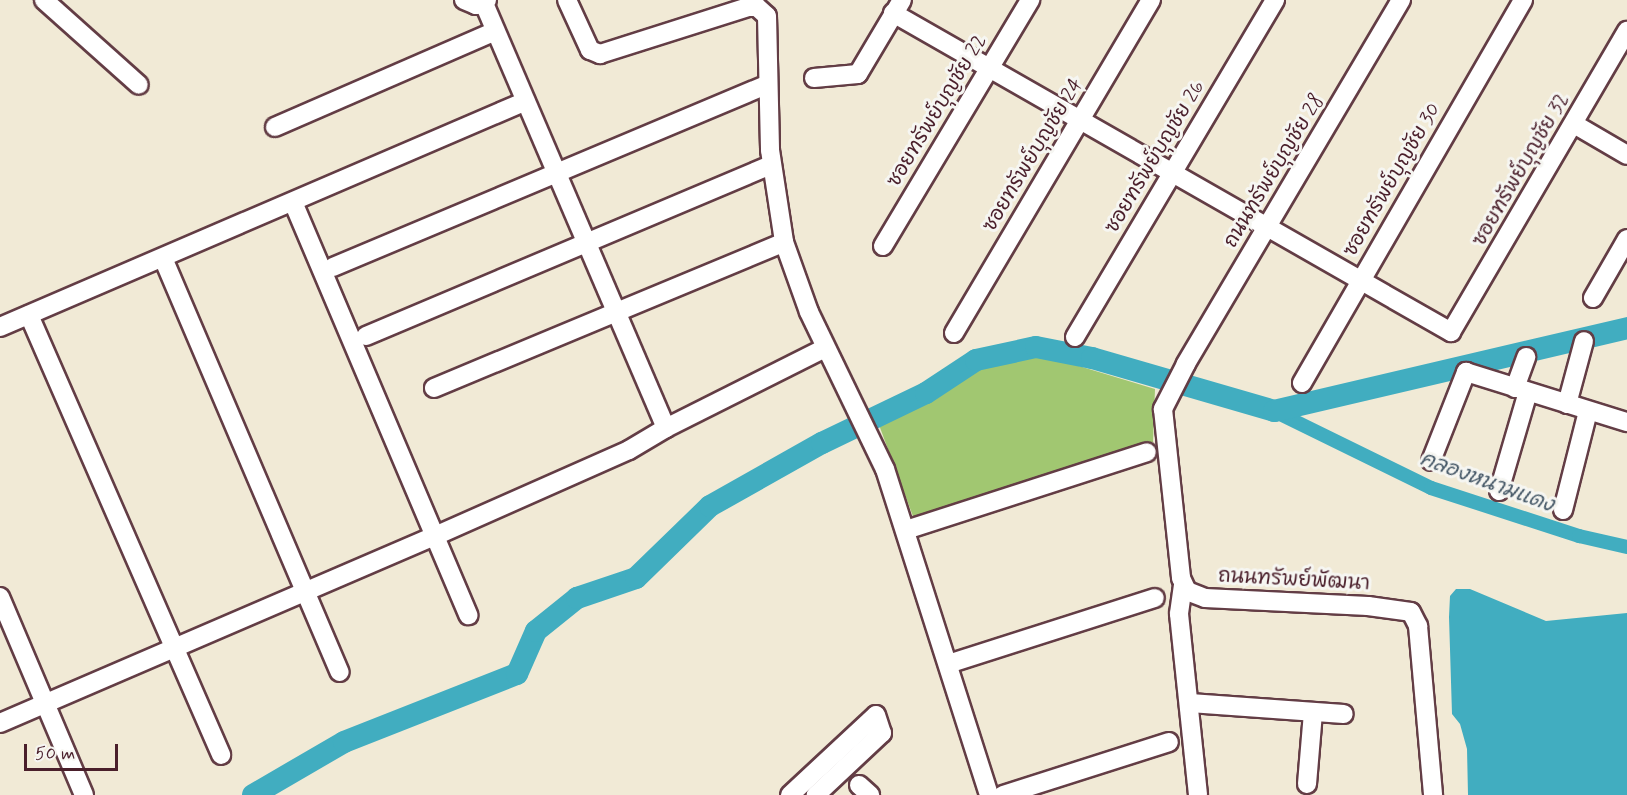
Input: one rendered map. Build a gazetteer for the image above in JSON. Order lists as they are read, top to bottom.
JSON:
{
  "streets": {
    "street": [
      "ซอยทรัพย์บุญชัย 22",
      "ซอยทรัพย์บุญชัย 24",
      "ซอยทรัพย์บุญชัย 26",
      "ซอยทรัพย์บุญชัย 32",
      "ถนนทรัพย์บุญชัย 28",
      "ซอยทรัพย์บุญชัย 30",
      "ถนนทรัพย์พัฒนา"
    ]
  },
  "crossings": [
    ["ซอยทรัพย์บุญชัย 32", "ซอยทรัพย์บุญชัย 30"],
    ["ถนนทรัพย์บุญชัย 28", "ถนนทรัพย์พัฒนา"]
  ],
  "water": ["คลองหนามแดง"],
  "scale_bar": "50 m"
}
